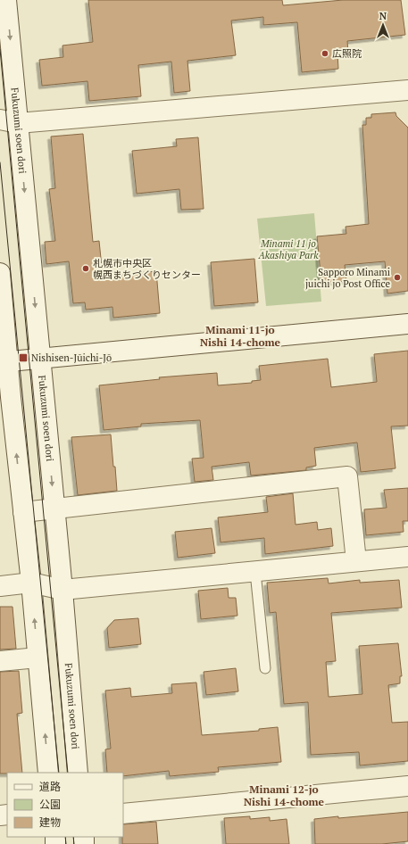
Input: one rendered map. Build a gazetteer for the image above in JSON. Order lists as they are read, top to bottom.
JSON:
{
  "streets": {
    "street": ["Fukuzumi soen dori"]
  },
  "districts": ["Minami 11-jo Nishi 14-chome", "Minami 12-jo Nishi 14-chome"],
  "parks": ["Minami 11 jo Akashiya Park"],
  "places": {
    "other": ["広照院", "札幌市中央区 幌西まちづくりセンター", "Sapporo Minami juichi jo Post Office"],
    "transit": ["Nishisen-Jūichi-Jō"]
  },
  "legend": ["道路", "公園", "建物"],
  "north": "top"
}
